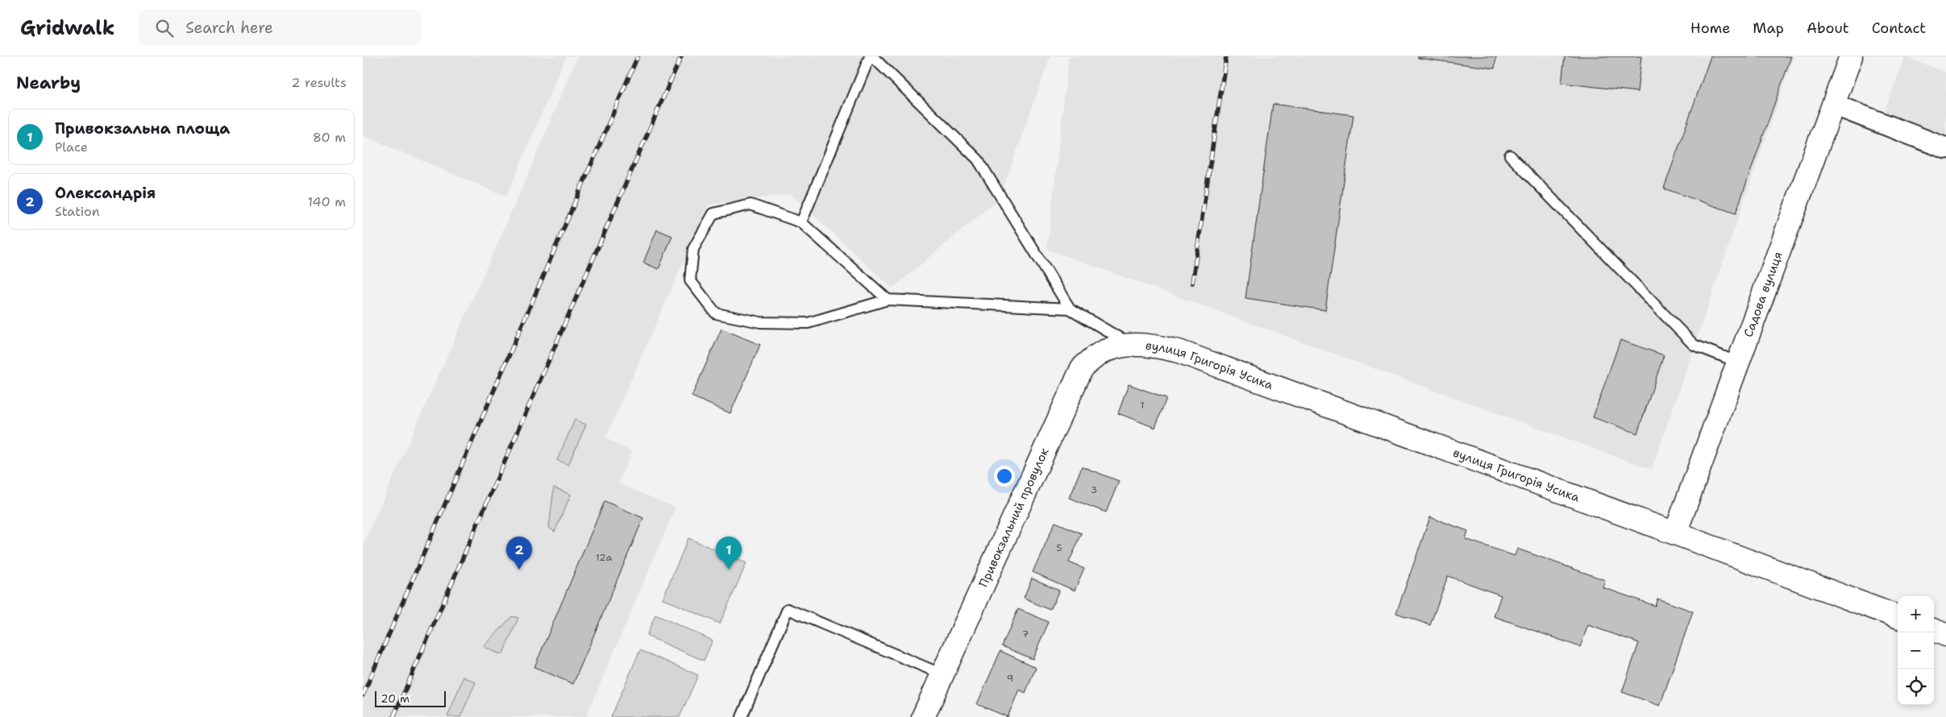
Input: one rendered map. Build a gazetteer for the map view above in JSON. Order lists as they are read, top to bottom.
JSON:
{
  "streets": {
    "street": ["Садова вулиця", "вулиця Григорія Усика", "Привокзальний провулок"]
  },
  "crossings": [
    ["Садова вулиця", "вулиця Григорія Усика"],
    ["вулиця Григорія Усика", "Привокзальний провулок"]
  ],
  "house_numbers": [
    "1",
    "3",
    "5",
    "12а",
    "7",
    "9"
  ],
  "scale_bar": "20 m",
  "page": {
    "header": "Gridwalk",
    "search": "Search here",
    "nav": [
      "Home",
      "Map",
      "About",
      "Contact"
    ],
    "heading": ["Nearby", "2 results"],
    "list": [
      {
        "mark": "1",
        "name": "Привокзальна площа",
        "note": "Place",
        "value": "80 m"
      },
      {
        "mark": "2",
        "name": "Олександрія",
        "note": "Station",
        "value": "140 m"
      }
    ],
    "pins": ["1", "2"],
    "map_buttons": ["+", "−"],
    "scale": "20 m"
  }
}
